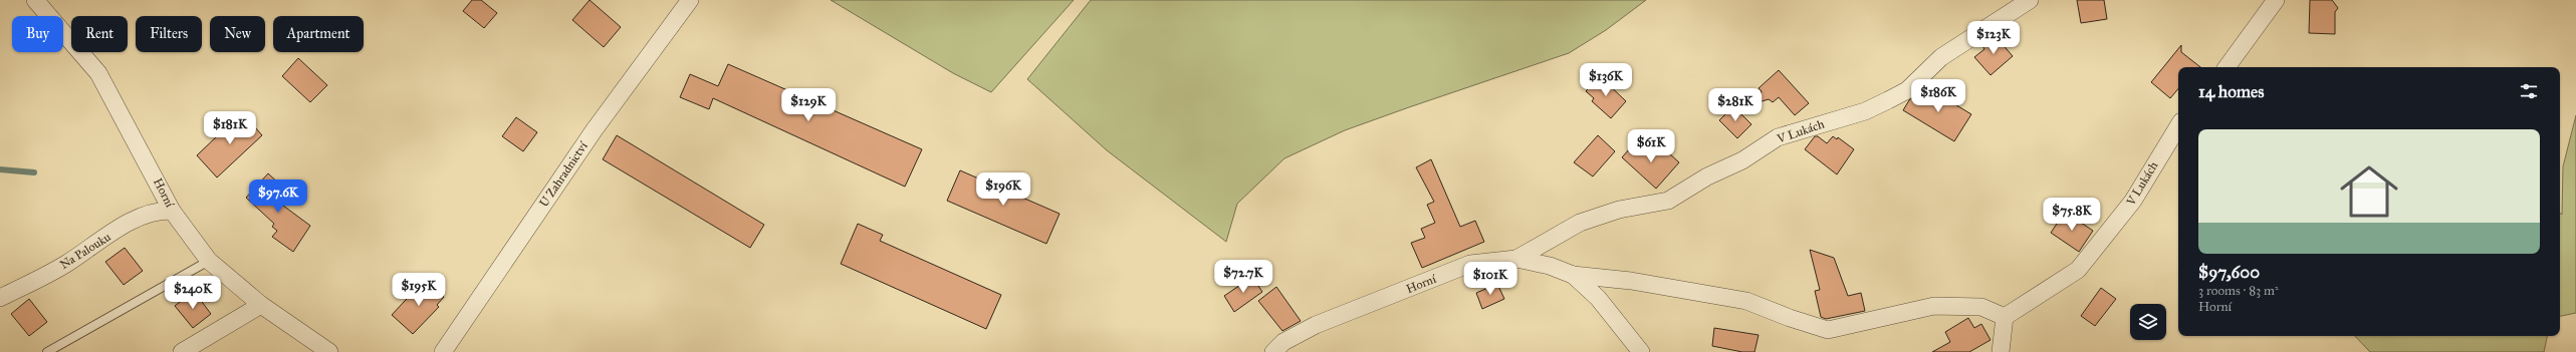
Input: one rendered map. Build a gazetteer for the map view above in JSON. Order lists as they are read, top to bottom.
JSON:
{
  "streets": {
    "street": [
      "V Lukách",
      "U Zahradnictví",
      "Horní",
      "Na Palouku"
    ]
  },
  "crossings": [
    ["V Lukách", "Horní"],
    ["Horní", "Na Palouku"]
  ],
  "page": {
    "chip": [
      "Buy",
      "Rent",
      "Filters",
      "New",
      "Apartment"
    ],
    "price": [
      "$123K",
      "$136K",
      "$186K",
      "$129K",
      "$281K",
      "$181K",
      "$61K",
      "$196K",
      "$97.6K",
      "$75.8K",
      "$72.7K",
      "$101K",
      "$195K",
      "$240K"
    ],
    "heading": "14 homes",
    "list": [
      {
        "name": "$97,600",
        "note": "3 rooms · 83 m² · Horní"
      }
    ]
  }
}
